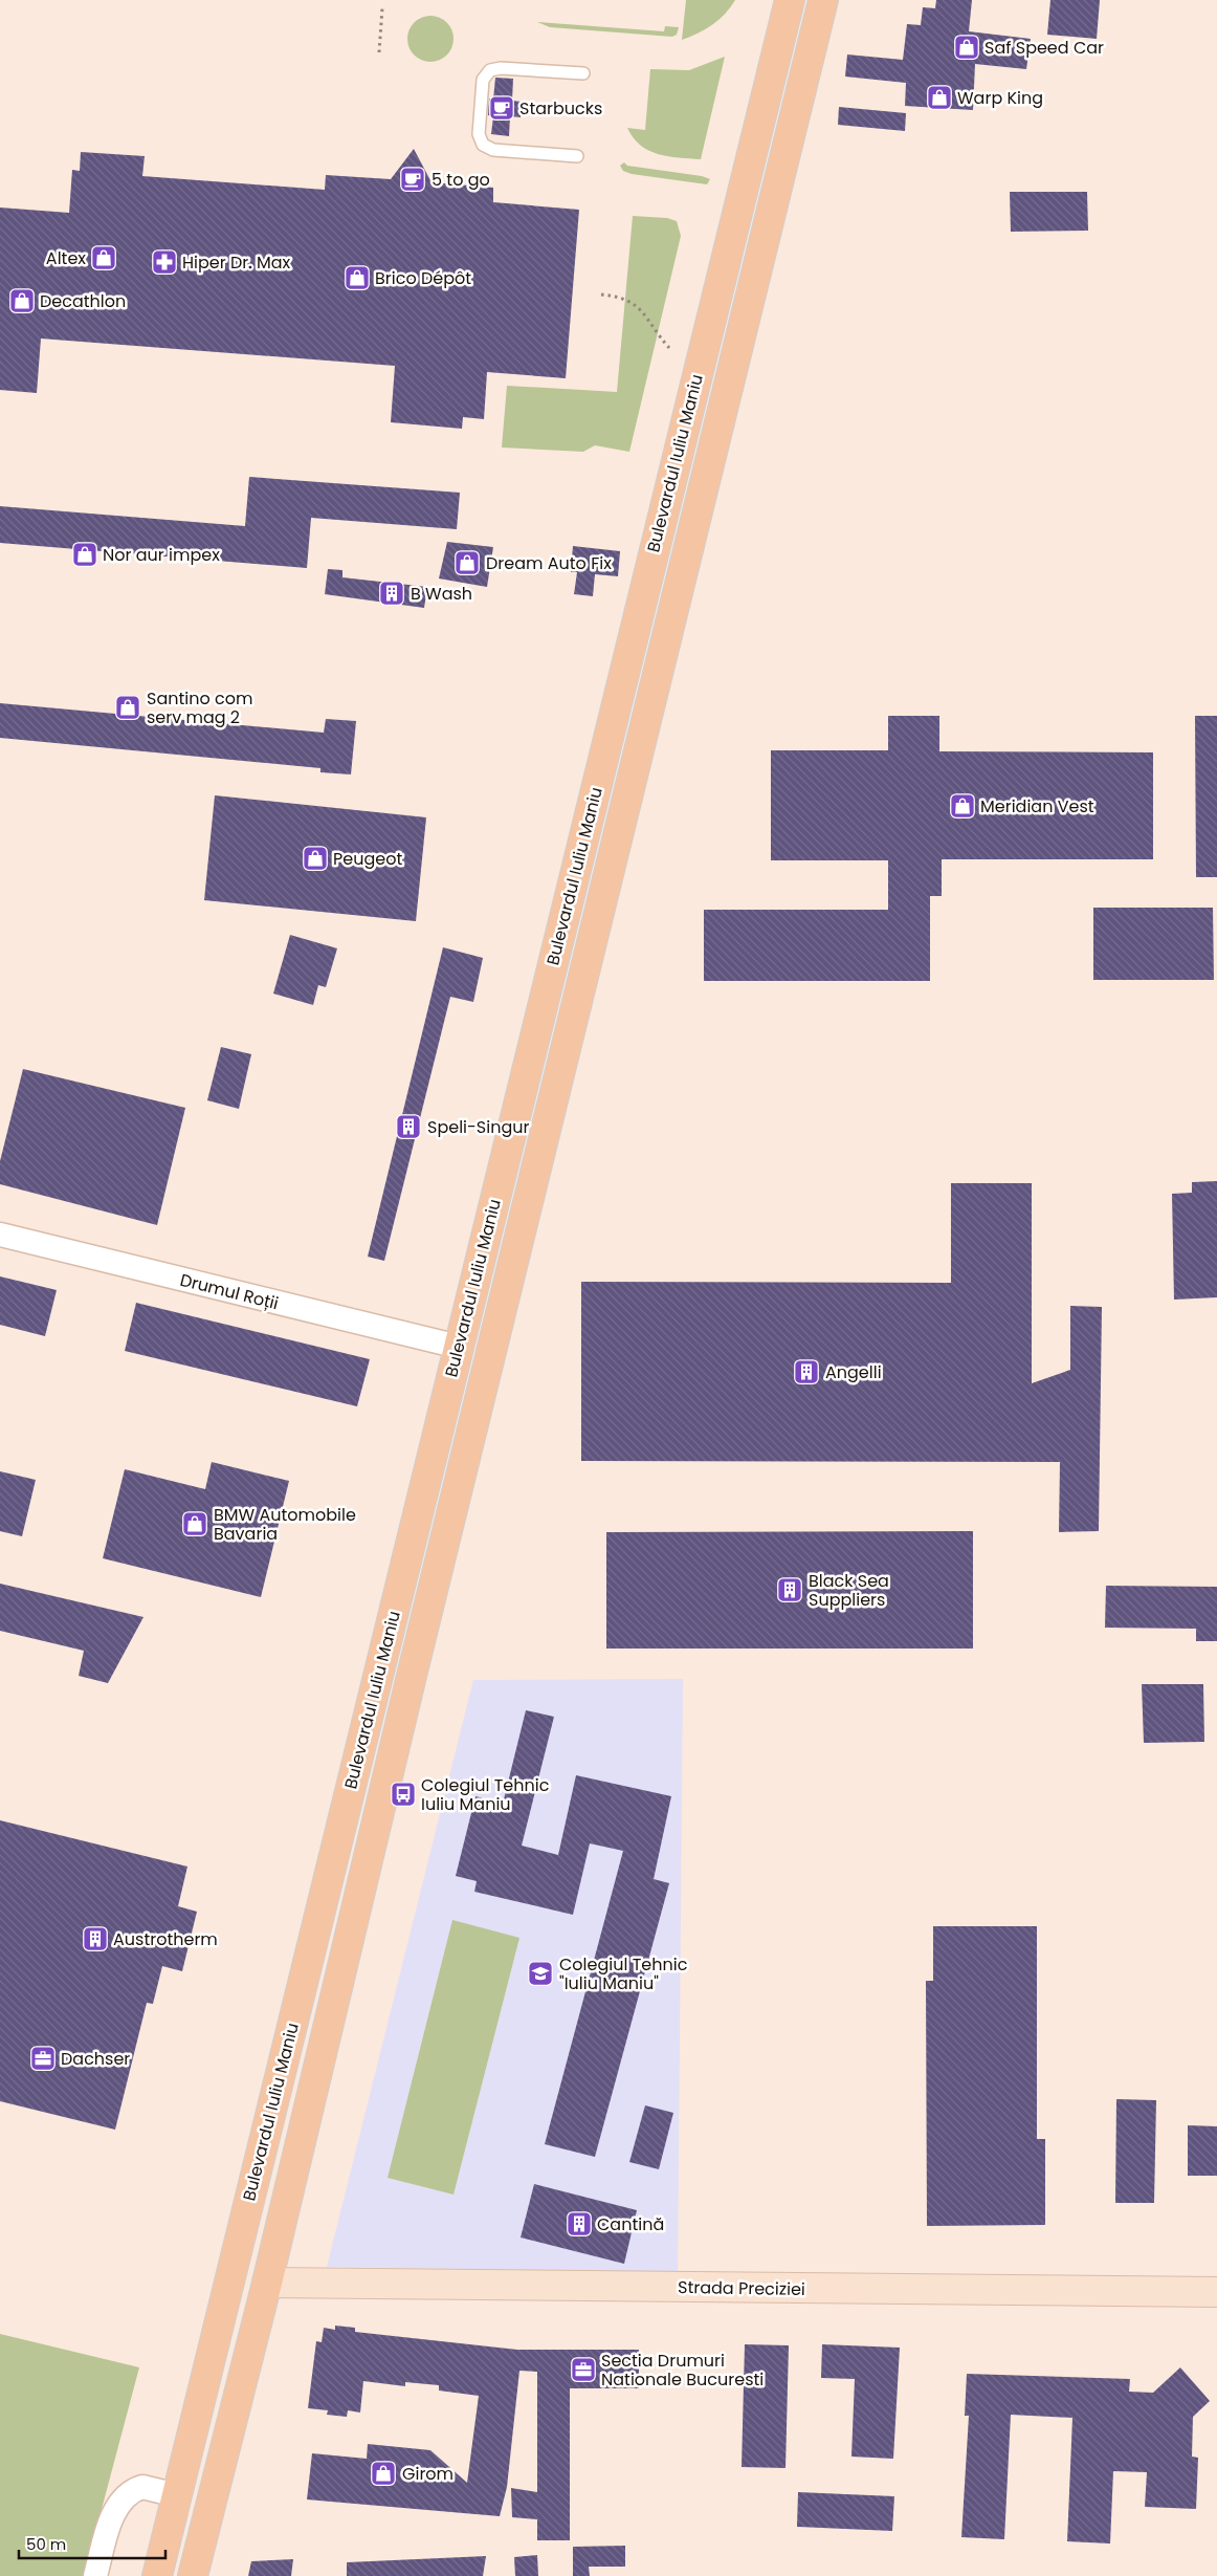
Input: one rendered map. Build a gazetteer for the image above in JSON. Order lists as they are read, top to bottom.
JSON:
{
  "streets": {
    "main road": ["Bulevardul Iuliu Maniu"],
    "street": ["Drumul Roții", "Strada Preciziei"]
  },
  "crossings": [
    ["Bulevardul Iuliu Maniu", "Drumul Roții"],
    ["Bulevardul Iuliu Maniu", "Strada Preciziei"]
  ],
  "places": {
    "shop": [
      "Saf Speed Car",
      "Warp King",
      "Altex",
      "Brico Dépôt",
      "Decathlon",
      "Nor aur impex",
      "Dream Auto Fix",
      "Santino com serv mag 2",
      "Meridian Vest",
      "Peugeot",
      "BMW Automobile Bavaria",
      "Girom"
    ],
    "cafe": ["Starbucks", "5 to go"],
    "pharmacy": ["Hiper Dr. Max"],
    "building": [
      "B Wash",
      "Speli-Singur",
      "Angelli",
      "Black Sea Suppliers",
      "Austrotherm",
      "Cantină"
    ],
    "bus stop": ["Colegiul Tehnic Iuliu Maniu"],
    "school or university": ["Colegiul Tehnic \"Iuliu Maniu\""],
    "office": ["Dachser", "Sectia Drumuri Nationale Bucuresti"]
  },
  "scale_bar": "50 m"
}
